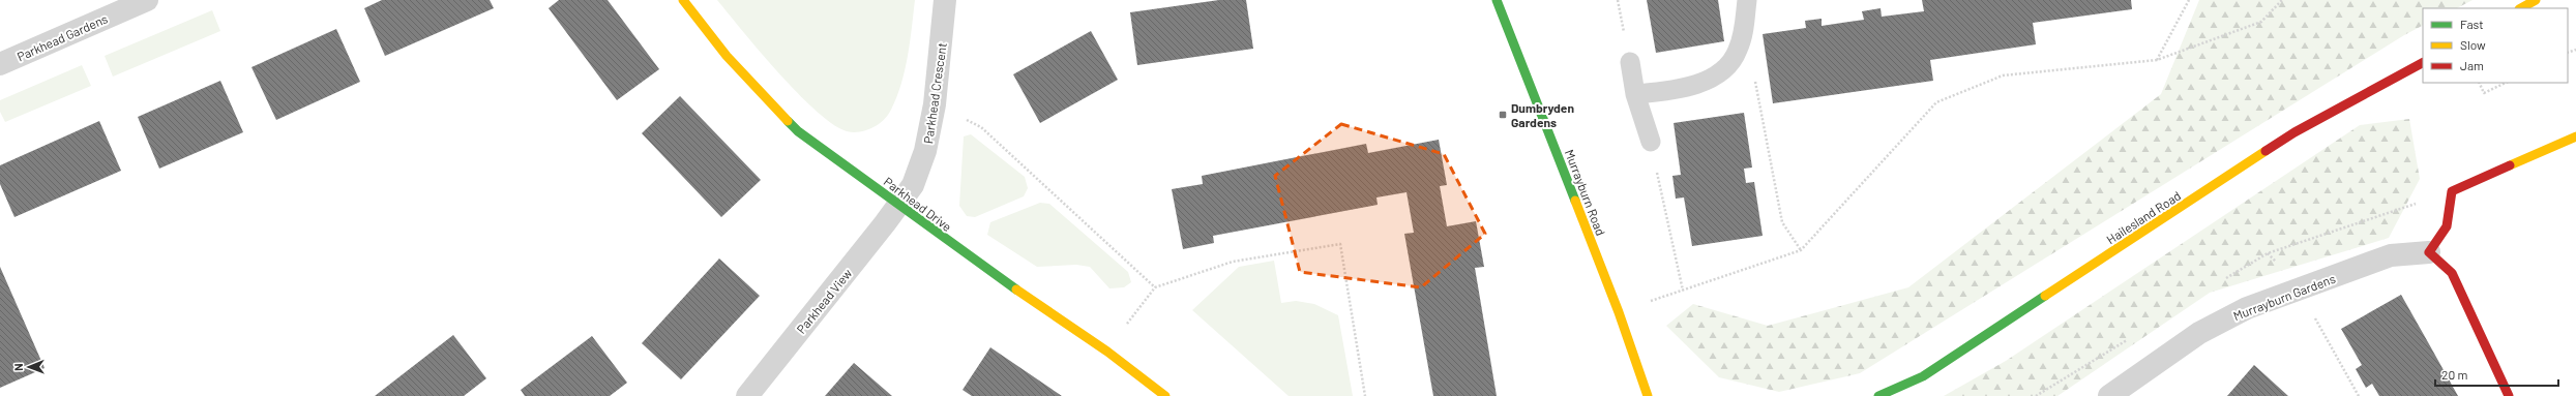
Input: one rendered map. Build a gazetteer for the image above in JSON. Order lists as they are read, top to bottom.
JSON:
{
  "streets": {
    "street": [
      "Parkhead Gardens",
      "Parkhead Crescent",
      "Murrayburn Road",
      "Parkhead Drive",
      "Hailesland Road",
      "Murrayburn Gardens",
      "Parkhead View"
    ]
  },
  "crossings": [
    ["Parkhead Crescent", "Parkhead Drive"],
    ["Parkhead Crescent", "Parkhead View"],
    ["Parkhead Drive", "Parkhead View"]
  ],
  "places": {
    "transit": ["Dumbryden Gardens"]
  },
  "legend": ["Fast", "Slow", "Jam"],
  "scale_bar": "20 m",
  "north": "left"
}
